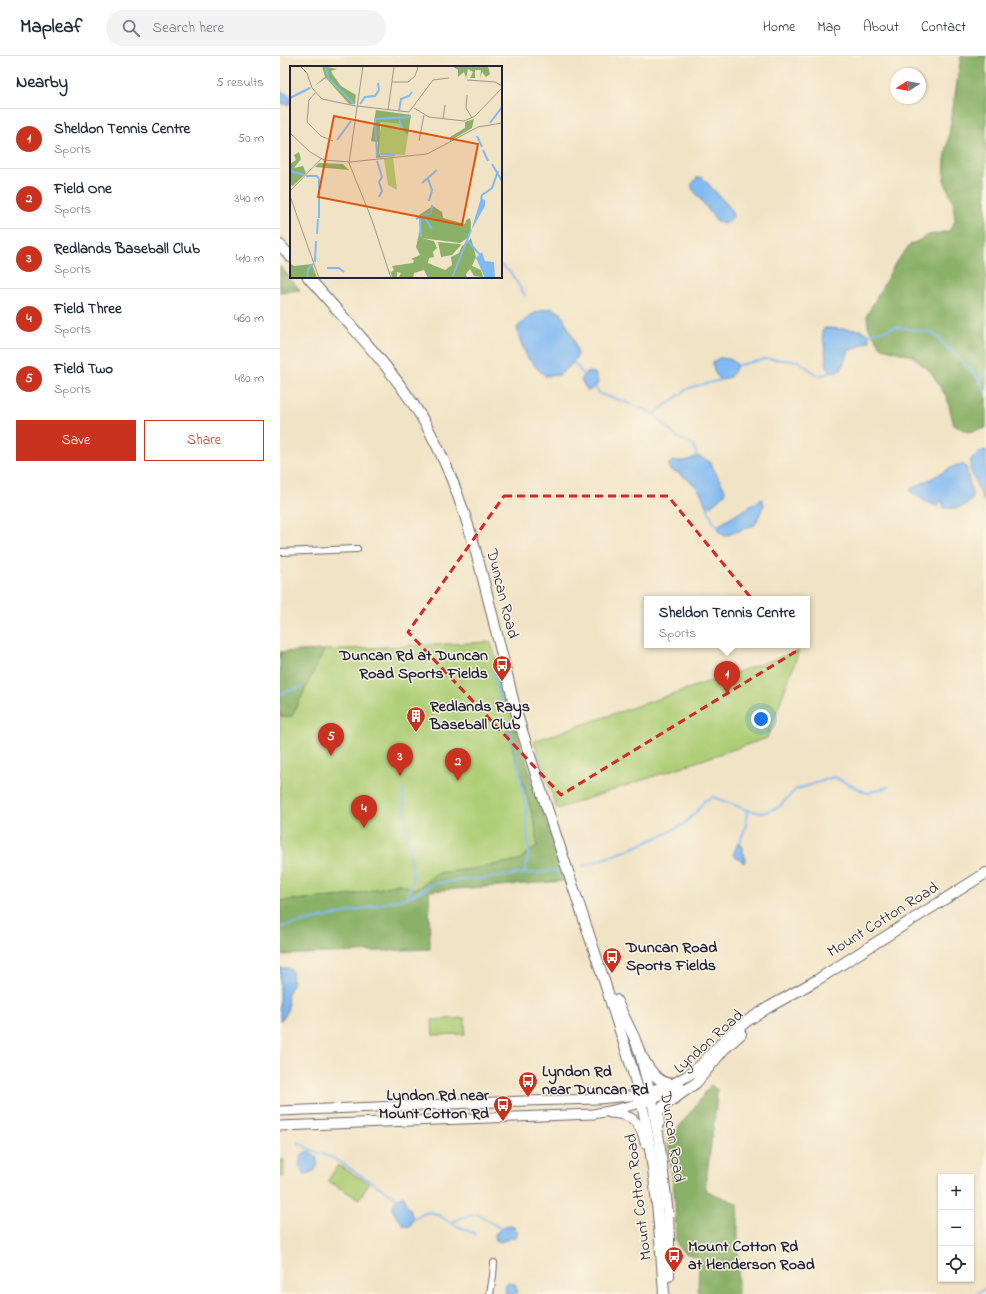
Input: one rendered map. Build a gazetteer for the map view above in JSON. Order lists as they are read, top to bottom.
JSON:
{
  "streets": {
    "main road": ["Duncan Road", "Mount Cotton Road", "Lyndon Road"]
  },
  "crossings": [
    ["Duncan Road", "Mount Cotton Road"],
    ["Duncan Road", "Lyndon Road"],
    ["Mount Cotton Road", "Lyndon Road"]
  ],
  "places": {
    "bus stop": [
      "Duncan Rd at Duncan Road Sports Fields",
      "Duncan Road Sports Fields",
      "Lyndon Rd near Duncan Rd",
      "Lyndon Rd near Mount Cotton Rd",
      "Mount Cotton Rd at Henderson Road"
    ],
    "building": ["Redlands Rays Baseball Club"]
  },
  "north": "left",
  "page": {
    "header": "Mapleaf",
    "search": "Search here",
    "nav": [
      "Home",
      "Map",
      "About",
      "Contact"
    ],
    "heading": ["Nearby", "5 results"],
    "list": [
      {
        "mark": "1",
        "name": "Sheldon Tennis Centre",
        "note": "Sports",
        "value": "50 m"
      },
      {
        "mark": "2",
        "name": "Field One",
        "note": "Sports",
        "value": "340 m"
      },
      {
        "mark": "3",
        "name": "Redlands Baseball Club",
        "note": "Sports",
        "value": "410 m"
      },
      {
        "mark": "4",
        "name": "Field Three",
        "note": "Sports",
        "value": "460 m"
      },
      {
        "mark": "5",
        "name": "Field Two",
        "note": "Sports",
        "value": "480 m"
      }
    ],
    "buttons": ["Save", "Share"],
    "popup": ["Sheldon Tennis Centre", "Sports"],
    "pins": [
      "1",
      "5",
      "3",
      "2",
      "4"
    ],
    "map_buttons": ["+", "−"]
  }
}
